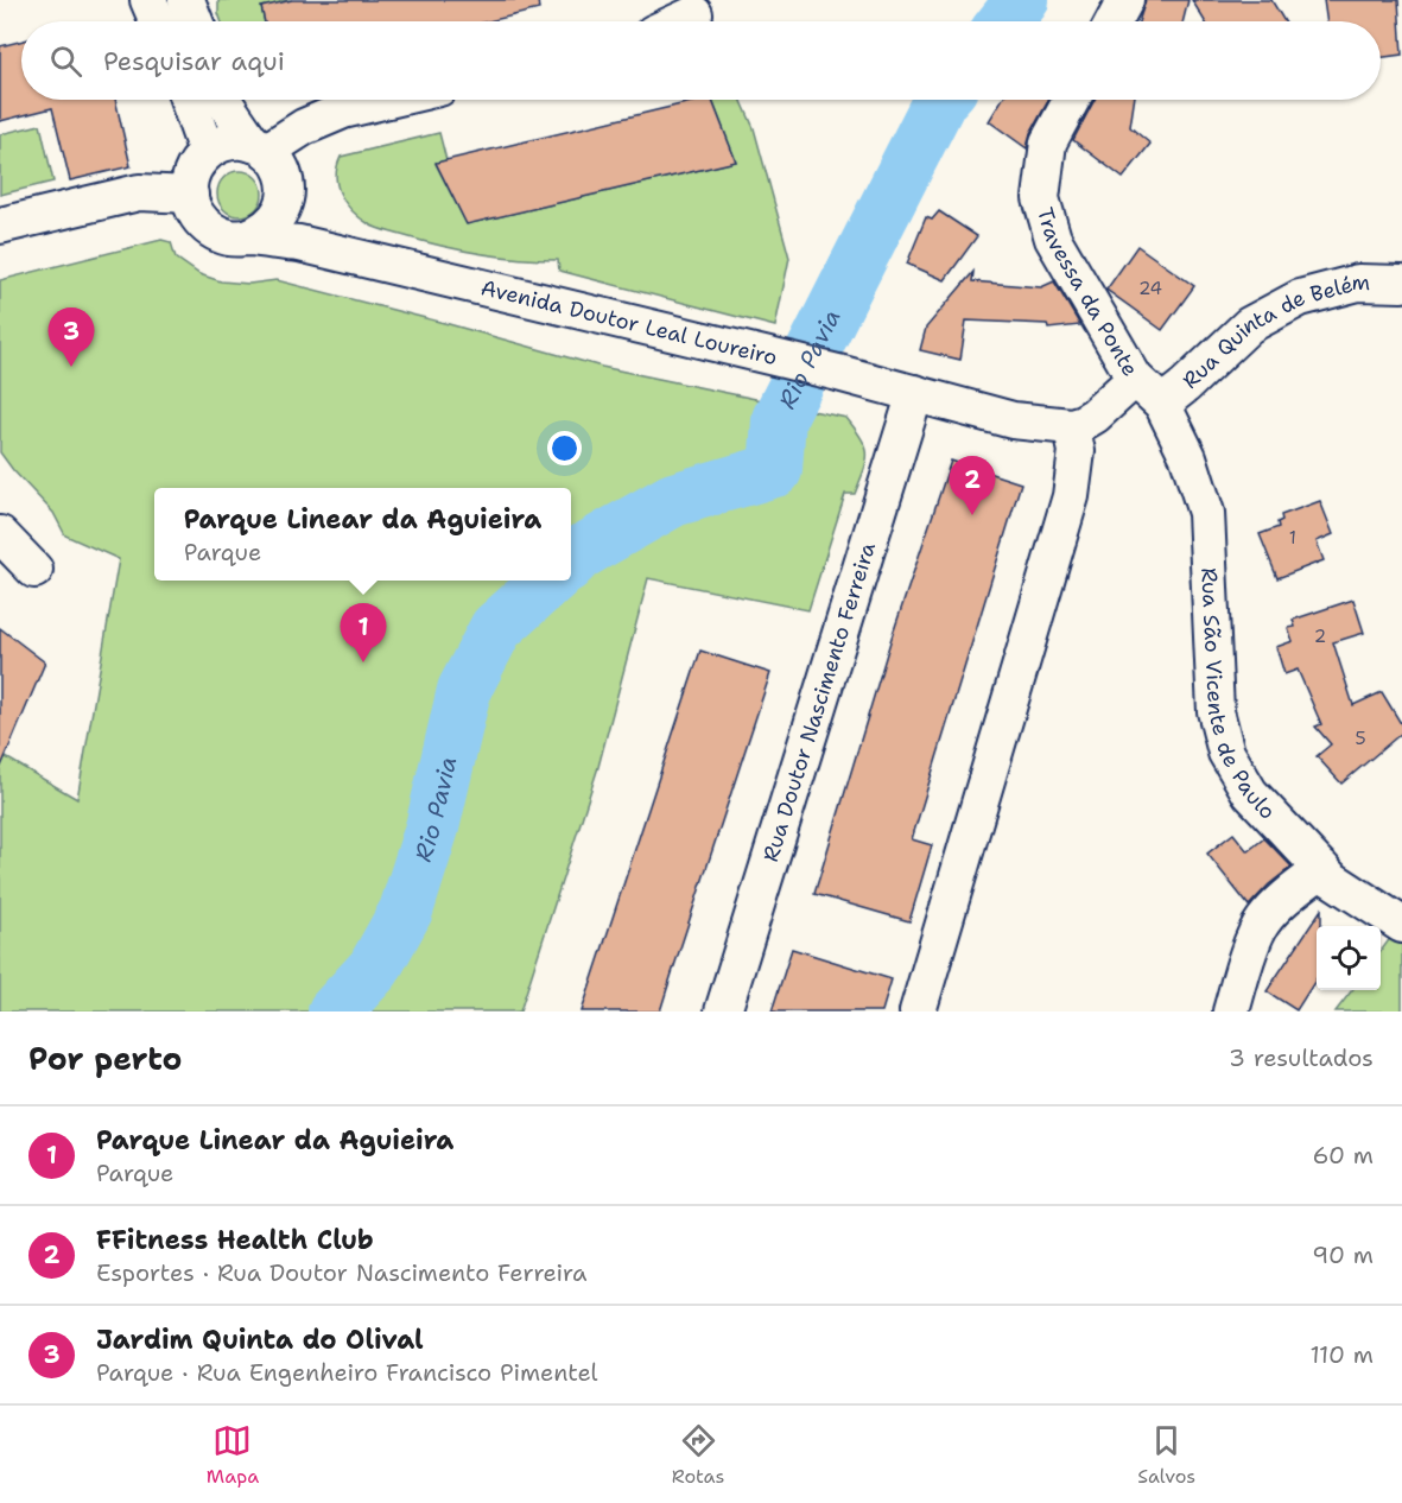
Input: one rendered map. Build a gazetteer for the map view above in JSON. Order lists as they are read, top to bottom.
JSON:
{
  "streets": {
    "street": [
      "Travessa da Ponte",
      "Avenida Doutor Leal Loureiro",
      "Rua Quinta de Belém",
      "Rua São Vicente de Paulo",
      "Rua Doutor Nascimento Ferreira"
    ]
  },
  "crossings": [
    ["Travessa da Ponte", "Rua Quinta de Belém"],
    ["Travessa da Ponte", "Rua São Vicente de Paulo"],
    ["Avenida Doutor Leal Loureiro", "Rua Doutor Nascimento Ferreira"],
    ["Rua Quinta de Belém", "Rua São Vicente de Paulo"]
  ],
  "water": ["Rio Pavia"],
  "house_numbers": [
    "24",
    "1",
    "2",
    "5"
  ],
  "page": {
    "search": "Pesquisar aqui",
    "pins": ["3", "2", "1"],
    "popup": ["Parque Linear da Aguieira", "Parque"],
    "heading": ["Por perto", "3 resultados"],
    "list": [
      {
        "mark": "1",
        "name": "Parque Linear da Aguieira",
        "note": "Parque",
        "value": "60 m"
      },
      {
        "mark": "2",
        "name": "FFitness Health Club",
        "note": "Esportes · Rua Doutor Nascimento Ferreira",
        "value": "90 m"
      },
      {
        "mark": "3",
        "name": "Jardim Quinta do Olival",
        "note": "Parque · Rua Engenheiro Francisco Pimentel",
        "value": "110 m"
      }
    ],
    "nav": ["Mapa", "Rotas", "Salvos"]
  }
}
